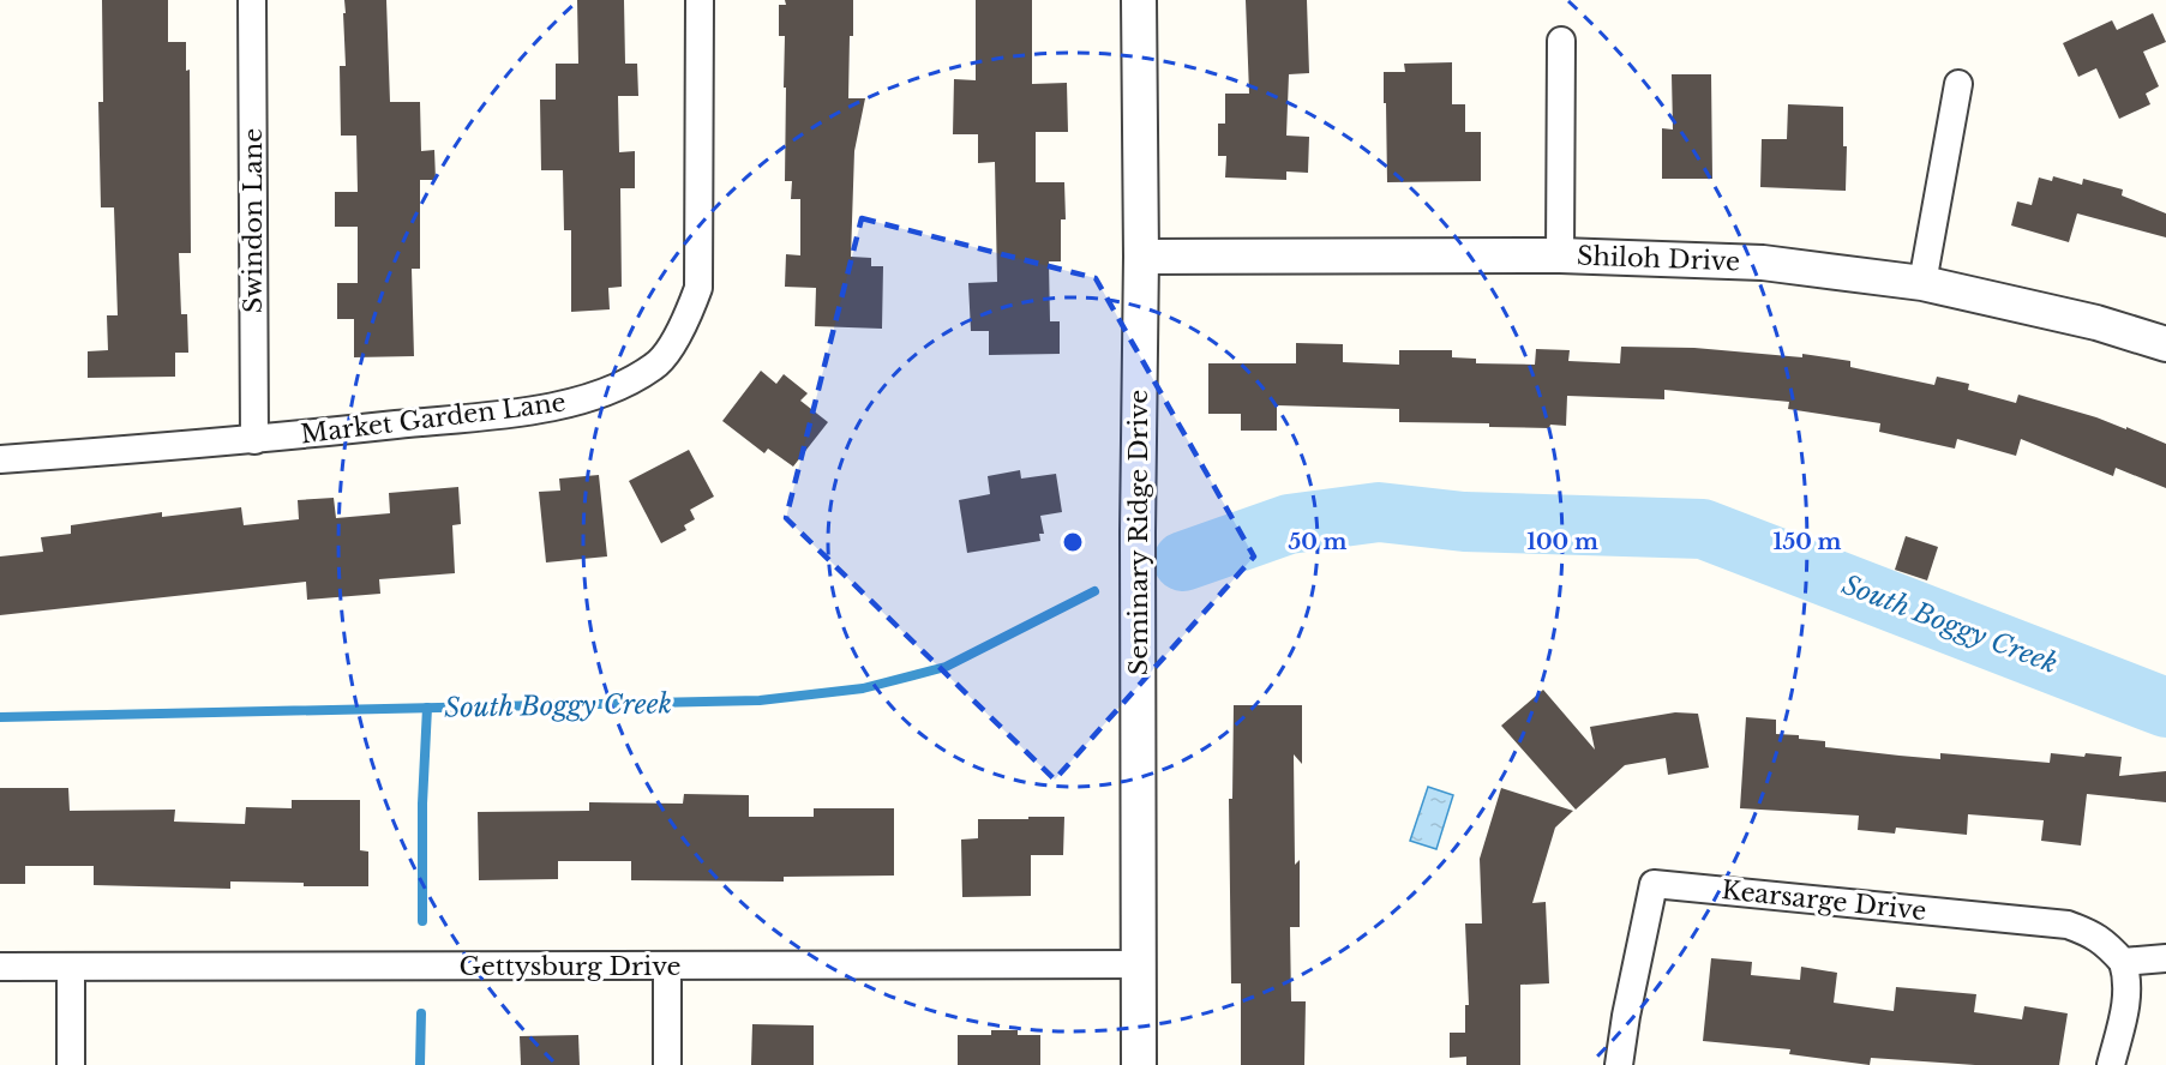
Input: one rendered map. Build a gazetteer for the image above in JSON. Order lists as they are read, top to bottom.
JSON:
{
  "streets": {
    "street": [
      "Swindon Lane",
      "Shiloh Drive",
      "Market Garden Lane",
      "Seminary Ridge Drive",
      "Kearsarge Drive",
      "Gettysburg Drive"
    ]
  },
  "crossings": [
    ["Swindon Lane", "Market Garden Lane"],
    ["Shiloh Drive", "Seminary Ridge Drive"],
    ["Seminary Ridge Drive", "Gettysburg Drive"]
  ],
  "water": ["South Boggy Creek"],
  "rings": ["50 m", "100 m", "150 m"]
}
